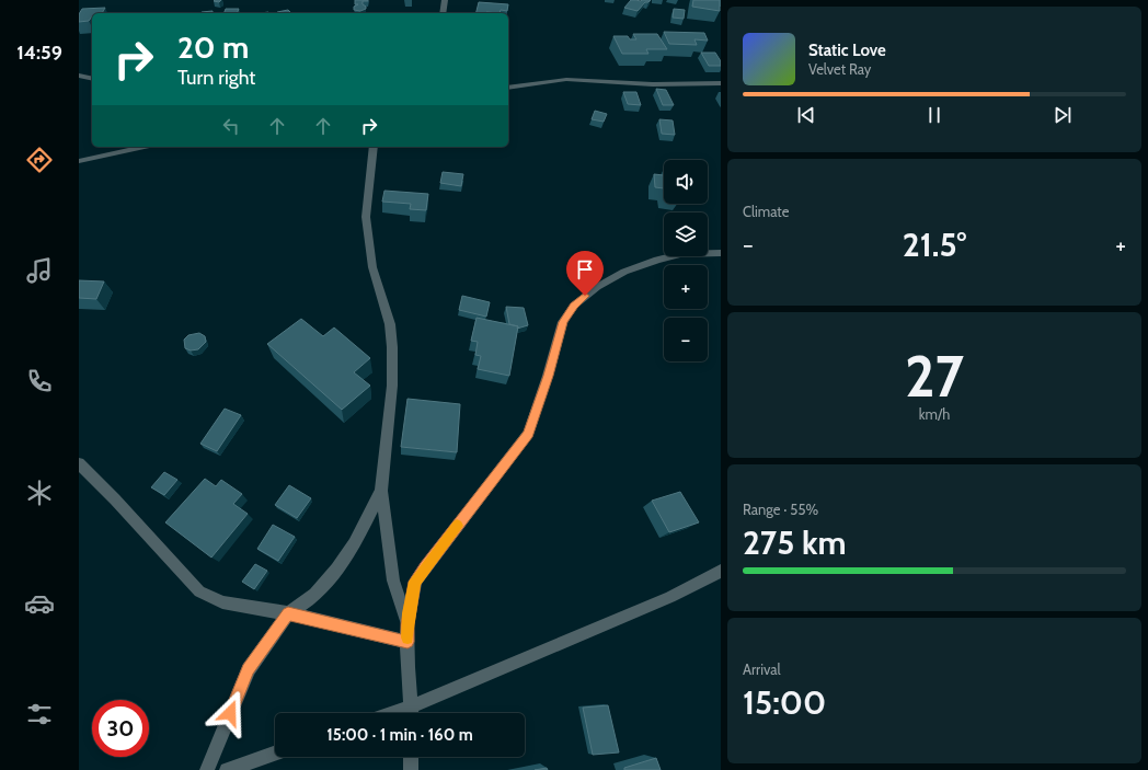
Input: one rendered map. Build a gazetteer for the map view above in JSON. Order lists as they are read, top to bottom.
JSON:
{
  "page": {
    "tabs": "14:59",
    "turn": ["20 m", "Turn right"],
    "song": ["Static Love", "Velvet Ray"],
    "tile": [
      "Climate",
      ["27", "km/h"],
      ["Range · 55%", "275 km"],
      ["Arrival", "15:00"]
    ],
    "map_buttons": ["+", "−"],
    "heat": ["−", "21.5°", "+"],
    "limit": "30",
    "trip": "15:00 · 1 min · 160 m"
  }
}
